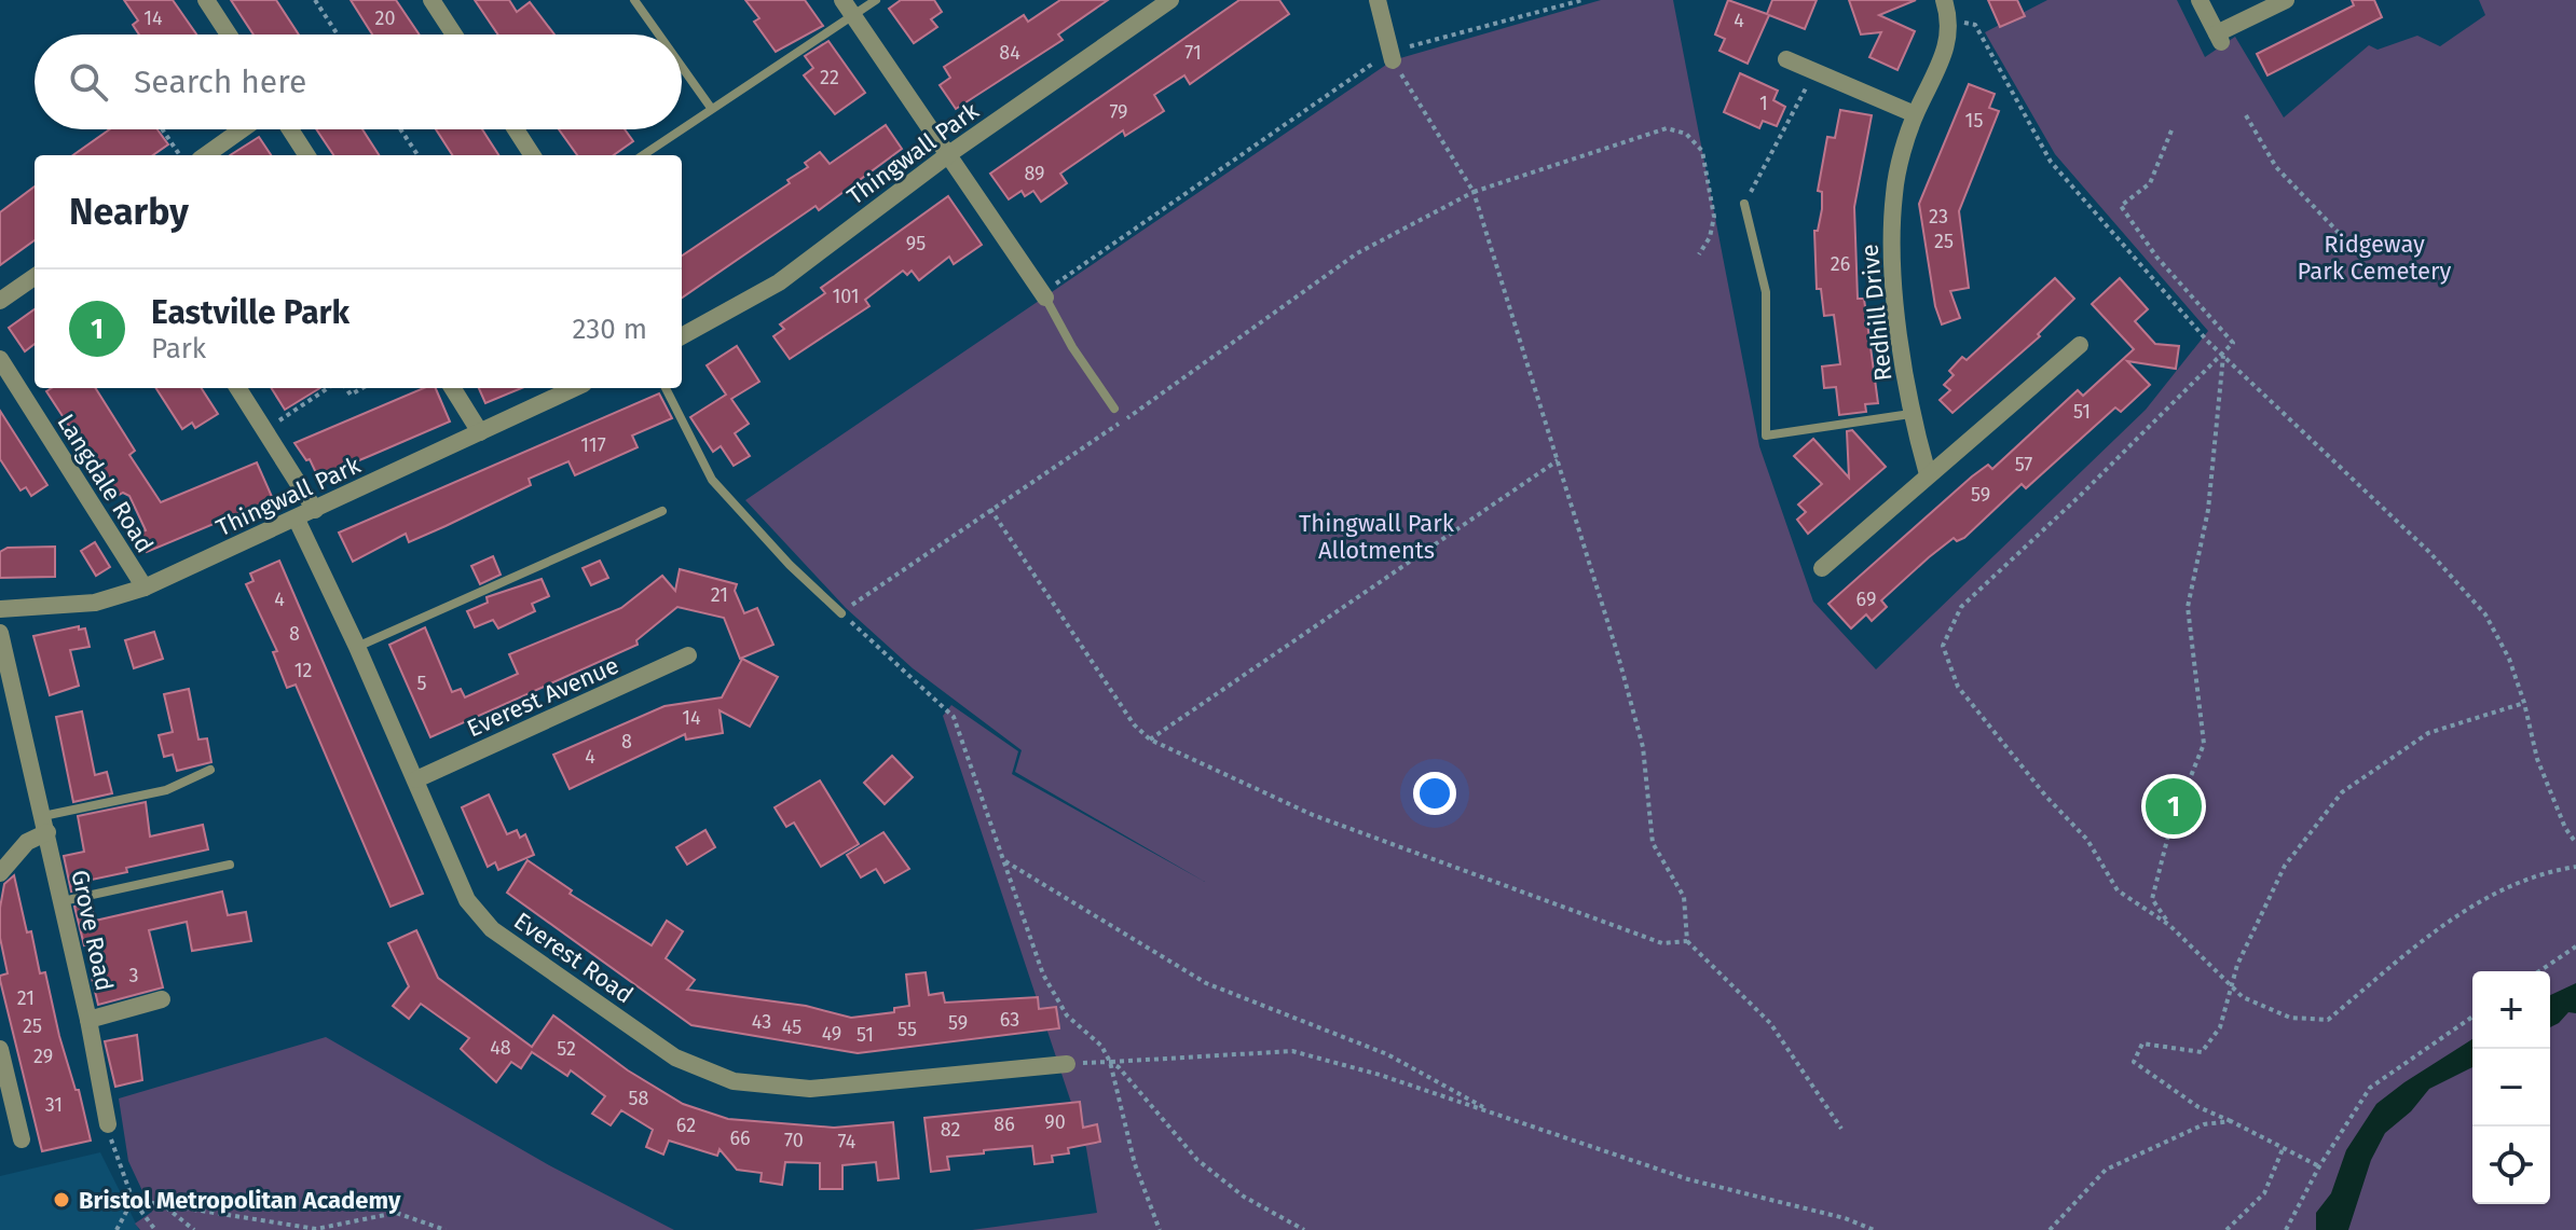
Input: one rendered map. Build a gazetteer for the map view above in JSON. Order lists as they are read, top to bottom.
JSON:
{
  "streets": {
    "street": [
      "Thingwall Park",
      "Redhill Drive",
      "Langdale Road",
      "Everest Avenue",
      "Grove Road",
      "Everest Road"
    ]
  },
  "crossings": [
    ["Thingwall Park", "Langdale Road"],
    ["Thingwall Park", "Everest Road"],
    ["Everest Avenue", "Everest Road"]
  ],
  "parks": ["Ridgeway Park Cemetery", "Thingwall Park Allotments"],
  "places": ["Bristol Metropolitan Academy"],
  "house_numbers": [
    "14",
    "20",
    "4",
    "84",
    "71",
    "22",
    "1",
    "79",
    "15",
    "89",
    "23",
    "25",
    "95",
    "26",
    "101",
    "51",
    "117",
    "57",
    "59",
    "21",
    "4",
    "69",
    "8",
    "12",
    "5",
    "14",
    "8",
    "4",
    "3",
    "21",
    "63",
    "43",
    "59",
    "25",
    "45",
    "55",
    "49",
    "51",
    "48",
    "52",
    "29",
    "58",
    "31",
    "90",
    "86",
    "62",
    "82",
    "66",
    "70",
    "74"
  ],
  "page": {
    "search": "Search here",
    "heading": "Nearby",
    "list": [
      {
        "mark": "1",
        "name": "Eastville Park",
        "note": "Park",
        "value": "230 m"
      }
    ],
    "pins": "1",
    "map_buttons": ["+", "−"]
  }
}
